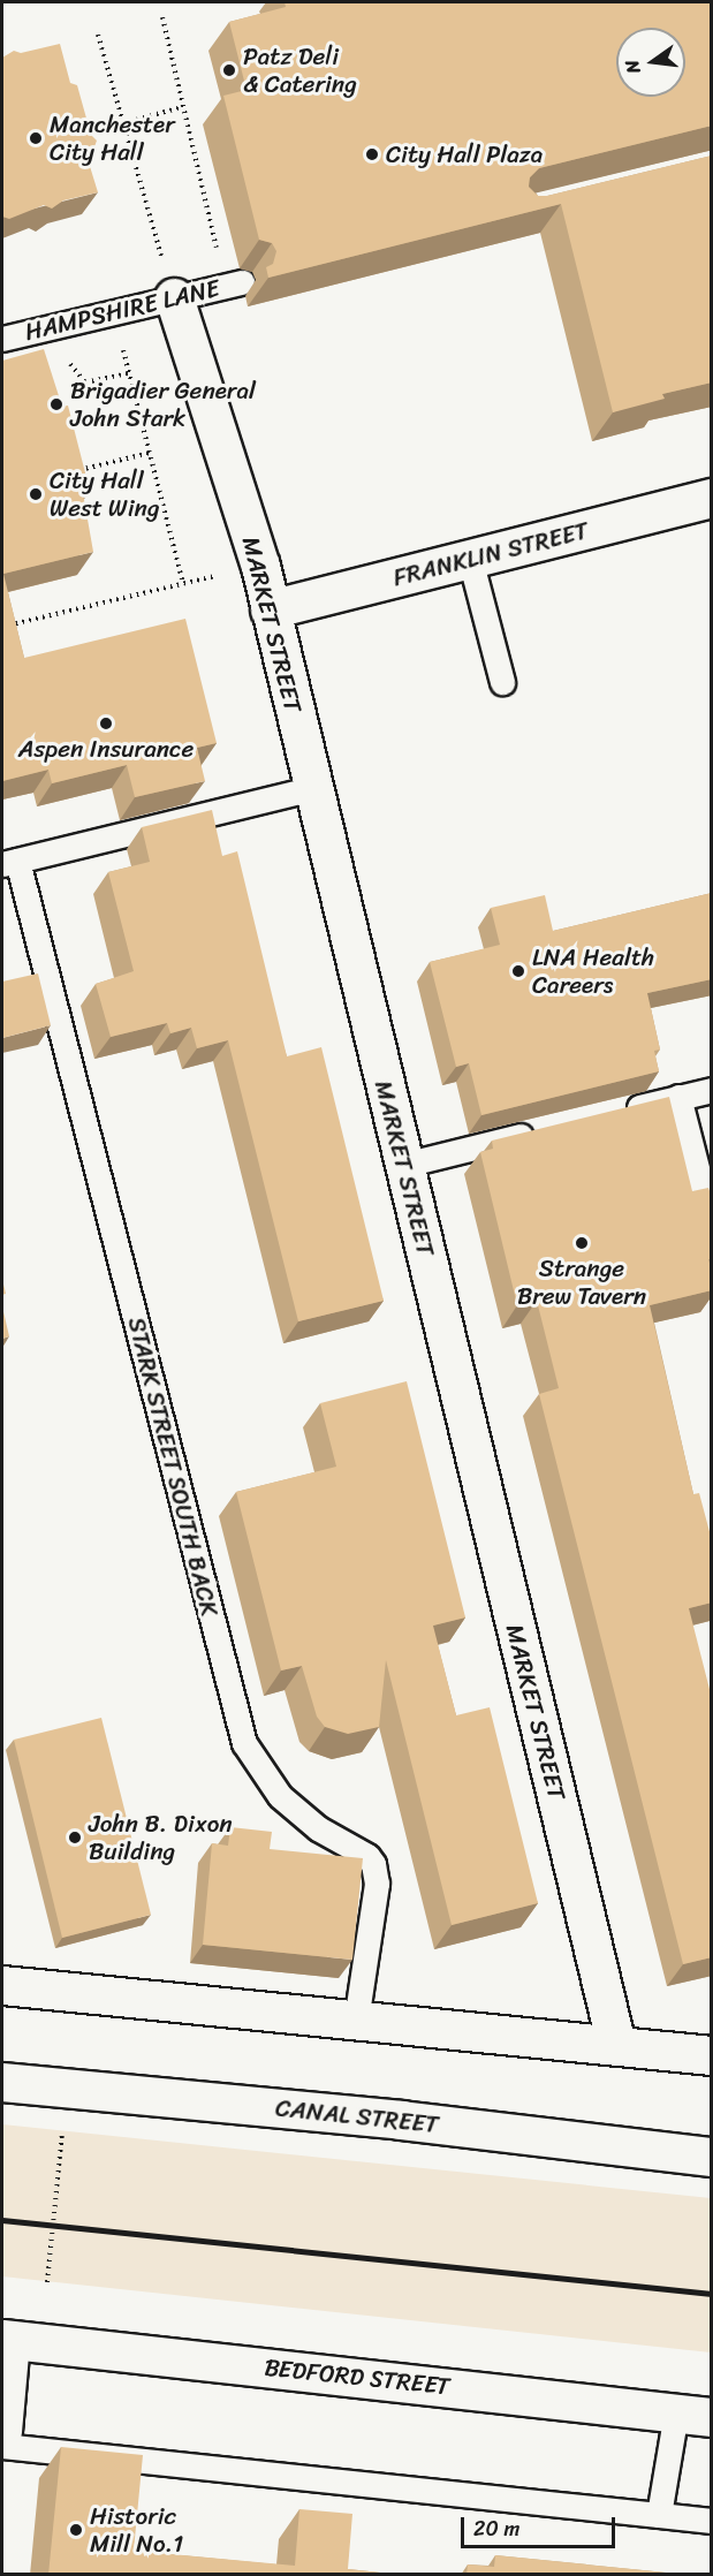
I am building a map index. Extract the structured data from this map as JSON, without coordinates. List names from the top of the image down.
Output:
{
  "streets": {
    "street": [
      "FRANKLIN STREET",
      "MARKET STREET",
      "CANAL STREET",
      "BEDFORD STREET"
    ],
    "lane": ["HAMPSHIRE LANE", "STARK STREET SOUTH BACK"]
  },
  "crossings": [
    ["HAMPSHIRE LANE", "MARKET STREET"],
    ["FRANKLIN STREET", "MARKET STREET"]
  ],
  "places": [
    "Patz Deli & Catering",
    "Manchester City Hall",
    "City Hall Plaza",
    "Brigadier General John Stark",
    "City Hall West Wing",
    "Aspen Insurance",
    "LNA Health Careers",
    "Strange Brew Tavern",
    "John B. Dixon Building",
    "Historic Mill No.1"
  ],
  "scale_bar": "20 m",
  "north": "left"
}
